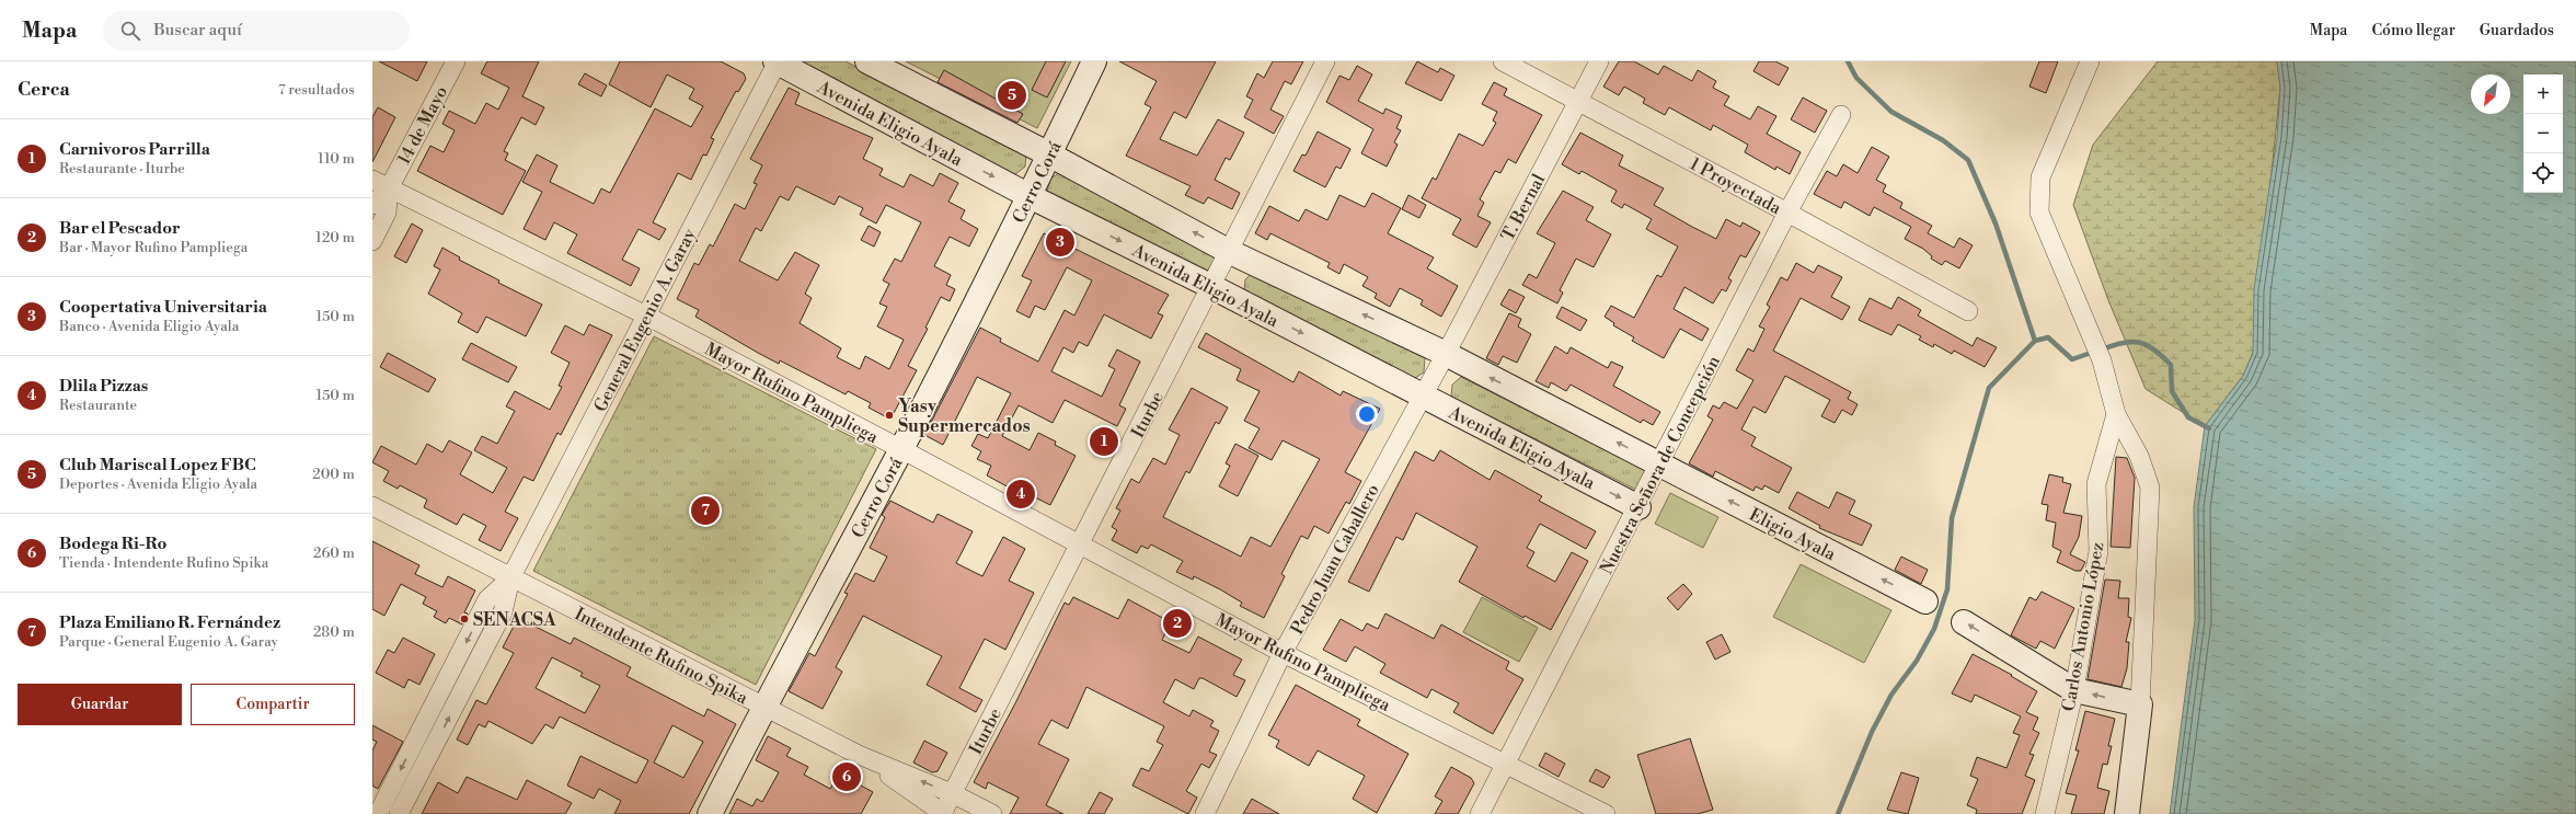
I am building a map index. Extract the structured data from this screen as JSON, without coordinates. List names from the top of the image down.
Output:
{
  "streets": {
    "street": [
      "Avenida Eligio Ayala",
      "14 de Mayo",
      "Cerro Corá",
      "1 Proyectada",
      "T. Bernal",
      "General Eugenio A. Garay",
      "Mayor Rufino Pampliega",
      "Iturbe",
      "Nuestra Señora de Concepción",
      "Eligio Ayala",
      "Pedro Juan Caballero",
      "Carlos Antonio López",
      "Intendente Rufino Spika"
    ]
  },
  "crossings": [
    ["Avenida Eligio Ayala", "Cerro Corá"],
    ["Avenida Eligio Ayala", "General Eugenio A. Garay"],
    ["Avenida Eligio Ayala", "Iturbe"],
    ["Avenida Eligio Ayala", "Nuestra Señora de Concepción"],
    ["Avenida Eligio Ayala", "Pedro Juan Caballero"],
    ["14 de Mayo", "Mayor Rufino Pampliega"],
    ["Cerro Corá", "Mayor Rufino Pampliega"],
    ["Cerro Corá", "Intendente Rufino Spika"],
    ["1 Proyectada", "T. Bernal"],
    ["1 Proyectada", "Nuestra Señora de Concepción"],
    ["T. Bernal", "Pedro Juan Caballero"],
    ["General Eugenio A. Garay", "Mayor Rufino Pampliega"],
    ["General Eugenio A. Garay", "Intendente Rufino Spika"],
    ["Mayor Rufino Pampliega", "Iturbe"],
    ["Mayor Rufino Pampliega", "Nuestra Señora de Concepción"],
    ["Mayor Rufino Pampliega", "Pedro Juan Caballero"],
    ["Iturbe", "Intendente Rufino Spika"],
    ["Nuestra Señora de Concepción", "Eligio Ayala"]
  ],
  "one_way": ["Eligio Ayala"],
  "places": ["Yasy Supermercados", "SENACSA"],
  "north": "bottom left",
  "page": {
    "header": "Mapa",
    "search": "Buscar aquí",
    "nav": ["Mapa", "Cómo llegar", "Guardados"],
    "heading": ["Cerca", "7 resultados"],
    "map_buttons": ["+", "−"],
    "pins": [
      "5",
      "3",
      "1",
      "4",
      "7",
      "2",
      "6"
    ],
    "list": [
      {
        "mark": "1",
        "name": "Carnivoros Parrilla",
        "note": "Restaurante · Iturbe",
        "value": "110 m"
      },
      {
        "mark": "2",
        "name": "Bar el Pescador",
        "note": "Bar · Mayor Rufino Pampliega",
        "value": "120 m"
      },
      {
        "mark": "3",
        "name": "Coopertativa Universitaria",
        "note": "Banco · Avenida Eligio Ayala",
        "value": "150 m"
      },
      {
        "mark": "4",
        "name": "Dlila Pizzas",
        "note": "Restaurante",
        "value": "150 m"
      },
      {
        "mark": "5",
        "name": "Club Mariscal Lopez FBC",
        "note": "Deportes · Avenida Eligio Ayala",
        "value": "200 m"
      },
      {
        "mark": "6",
        "name": "Bodega Ri-Ro",
        "note": "Tienda · Intendente Rufino Spika",
        "value": "260 m"
      },
      {
        "mark": "7",
        "name": "Plaza Emiliano R. Fernández",
        "note": "Parque · General Eugenio A. Garay",
        "value": "280 m"
      }
    ],
    "buttons": ["Guardar", "Compartir"]
  }
}
